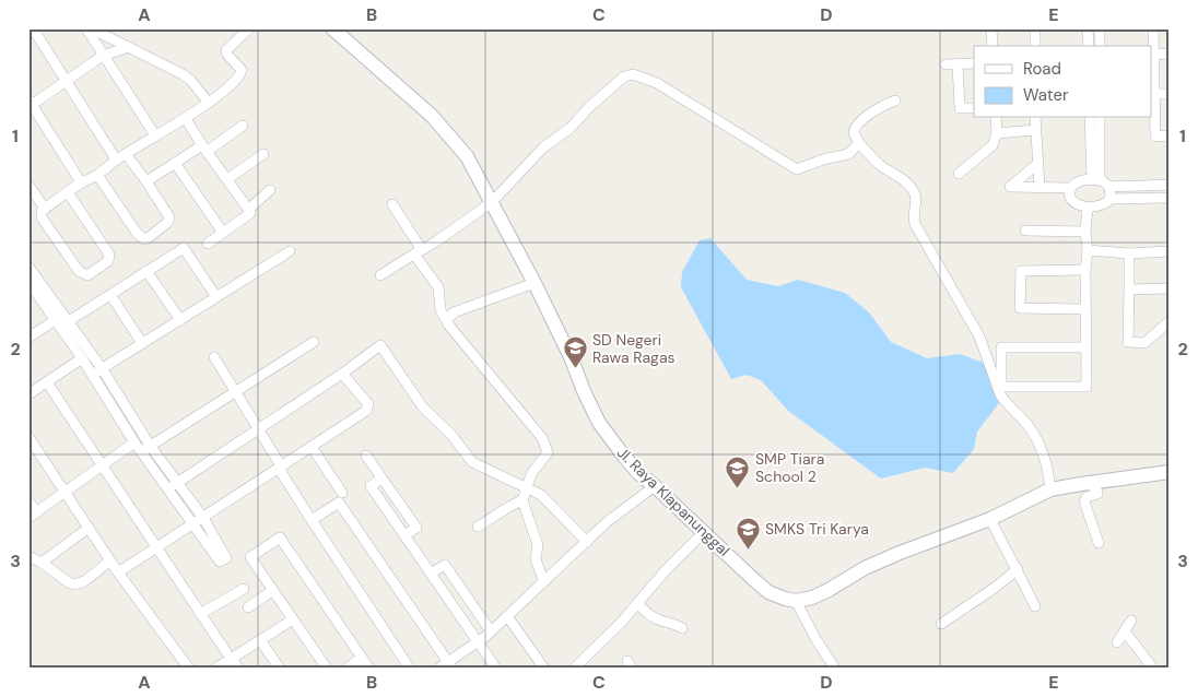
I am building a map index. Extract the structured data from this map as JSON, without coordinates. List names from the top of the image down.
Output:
{
  "streets": {
    "street": ["Jl. Raya Klapanunggal"]
  },
  "places": {
    "school or university": ["SD Negeri Rawa Ragas", "SMP Tiara School 2", "SMKS Tri Karya"]
  },
  "legend": ["Road", "Water"],
  "grid": {
    "columns": [
      "A",
      "B",
      "C",
      "D",
      "E"
    ],
    "rows": ["1", "2", "3"]
  }
}
